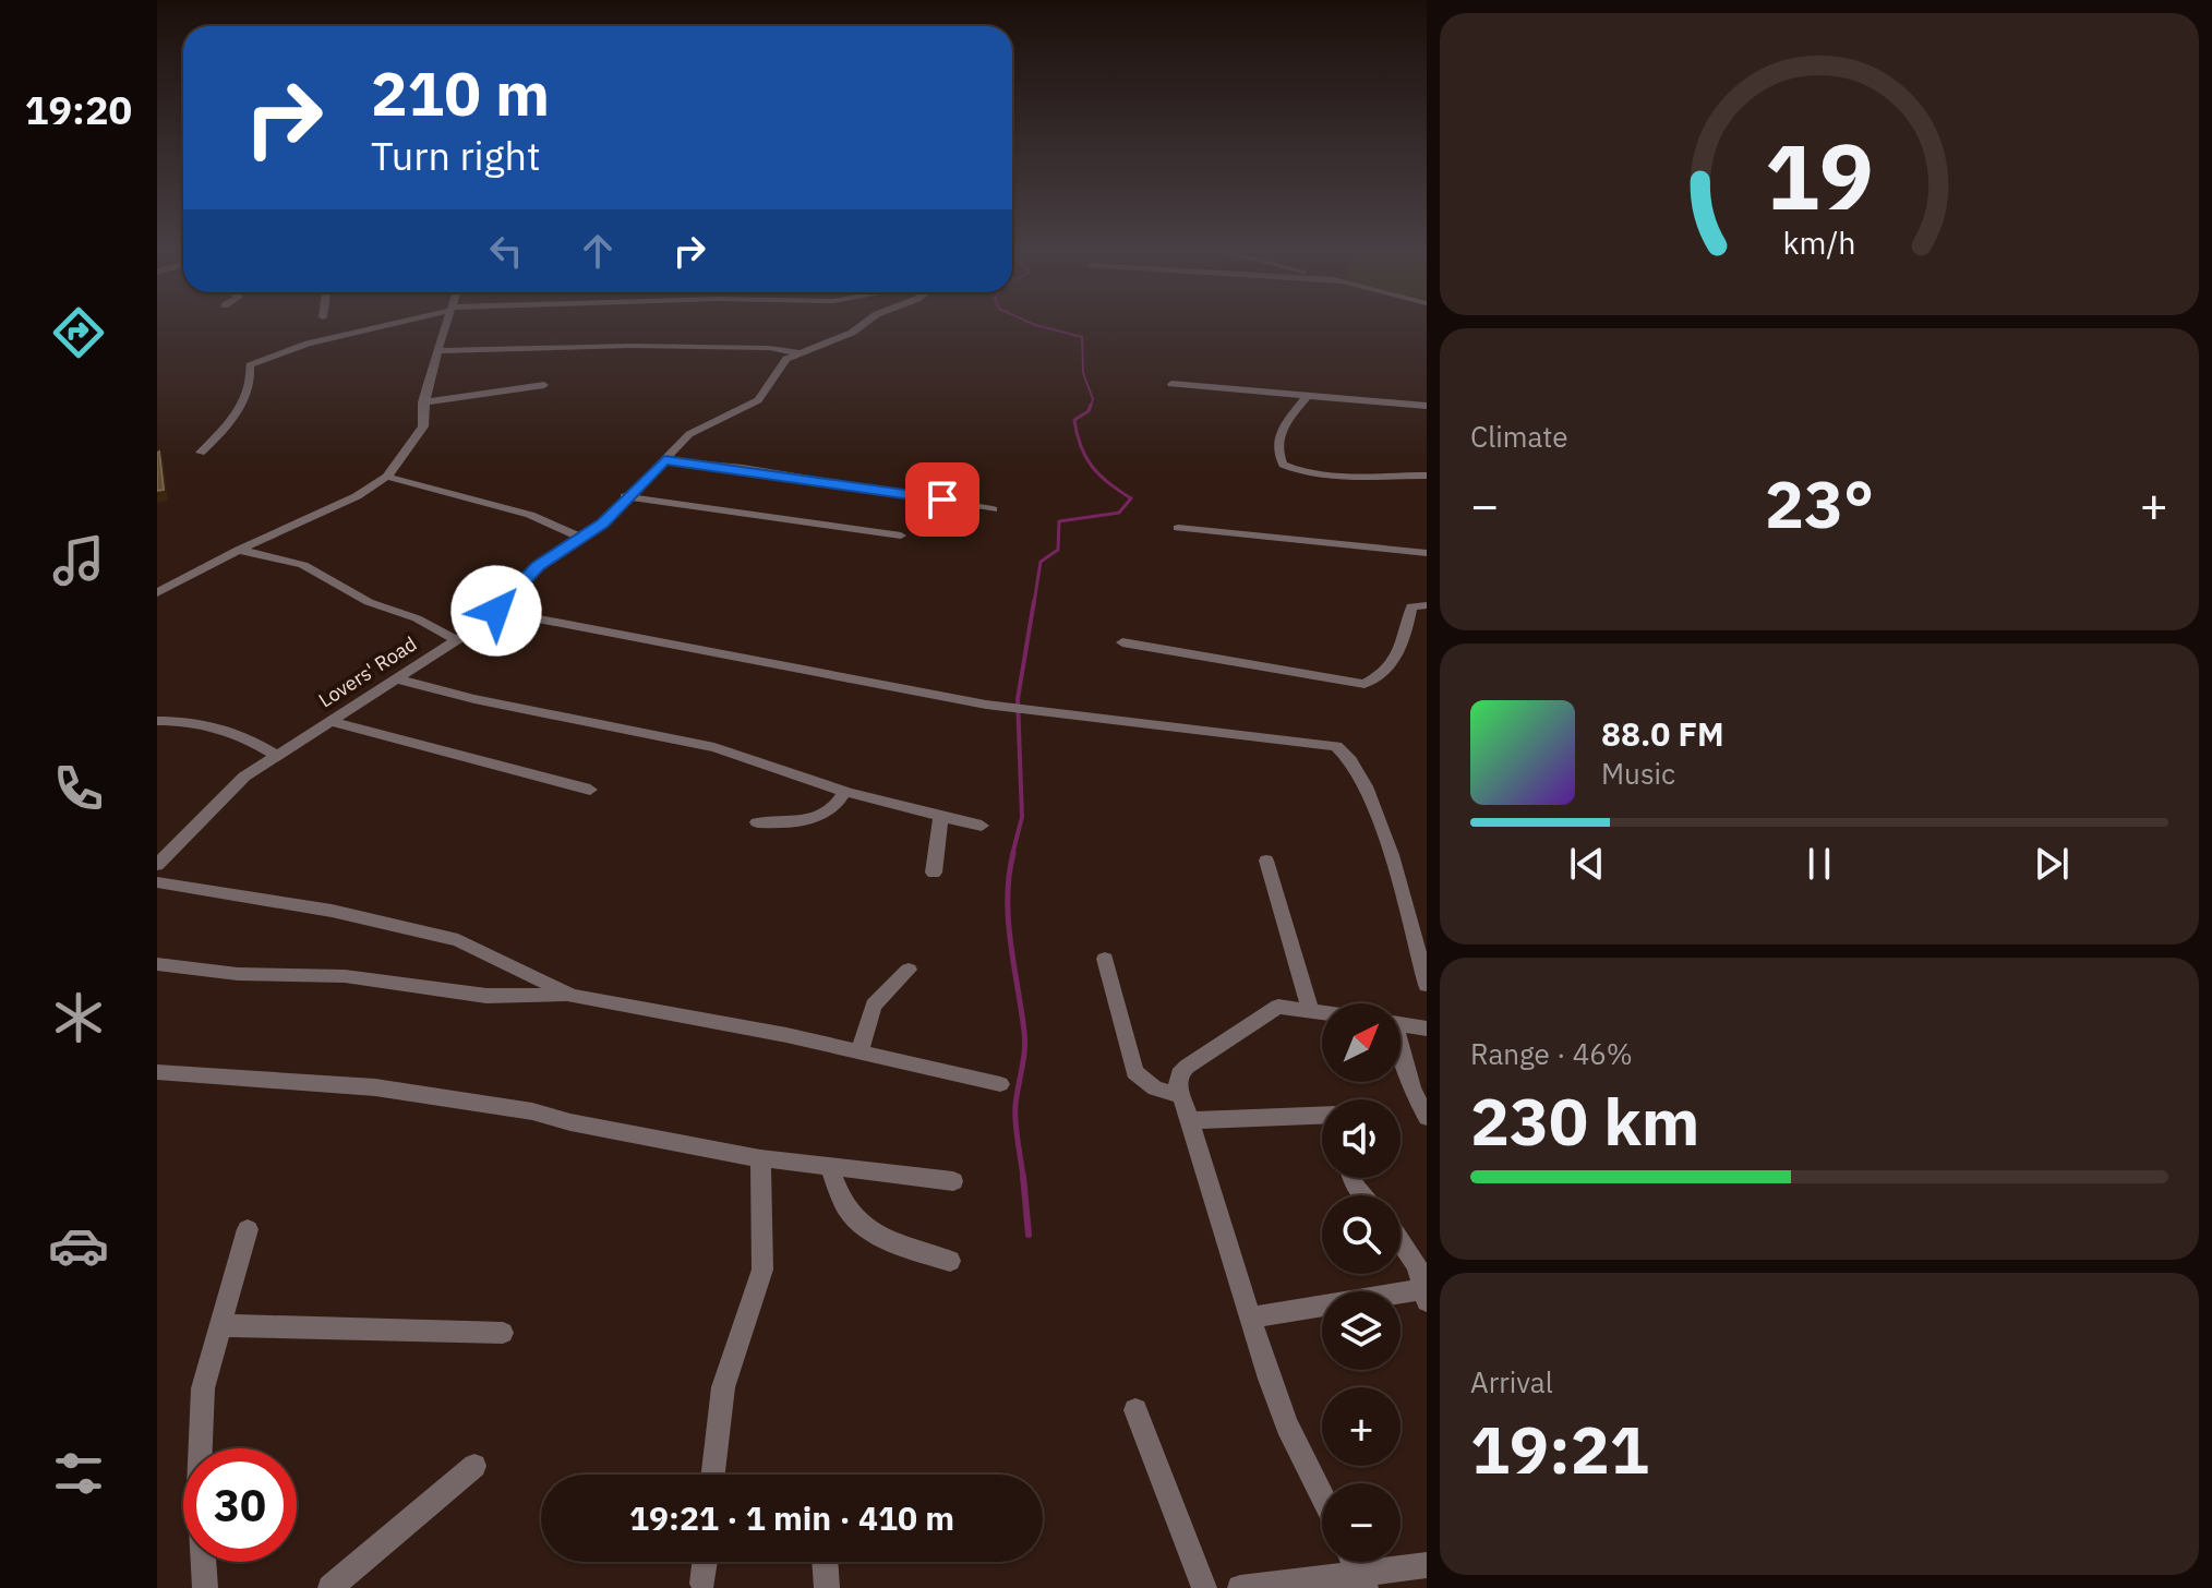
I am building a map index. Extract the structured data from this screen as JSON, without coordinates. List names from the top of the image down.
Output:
{
  "streets": {
    "street": ["Lovers' Road"]
  },
  "north": "top right",
  "page": {
    "tabs": "19:20",
    "turn": ["210 m", "Turn right"],
    "tile": [
      "Climate",
      ["Range · 46%", "230 km"],
      ["Arrival", "19:21"]
    ],
    "heat": ["−", "23°", "+"],
    "song": ["88.0 FM", "Music"],
    "map_buttons": ["+", "−"],
    "limit": "30",
    "trip": "19:21 · 1 min · 410 m",
    "gauge": ["19", "km/h"]
  }
}
